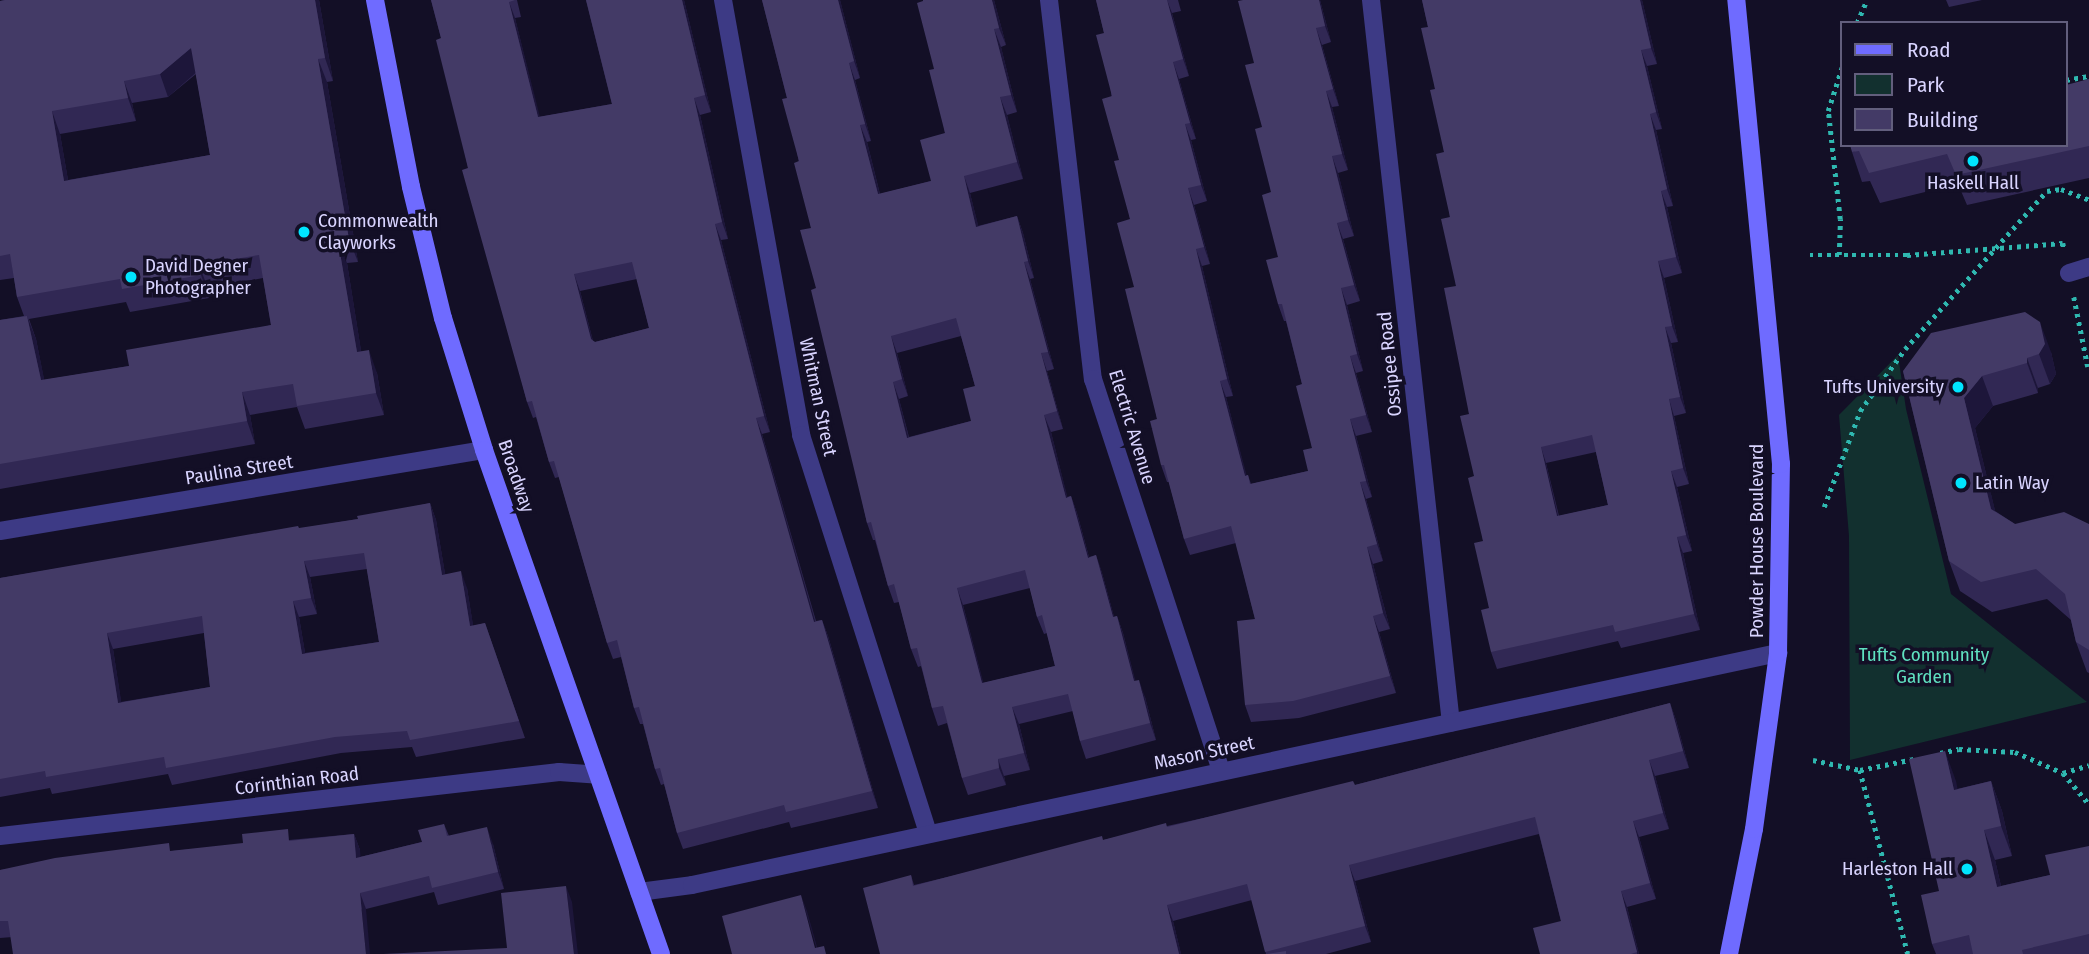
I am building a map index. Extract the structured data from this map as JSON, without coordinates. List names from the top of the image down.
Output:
{
  "streets": {
    "main road": ["Broadway", "Powder House Boulevard"],
    "street": [
      "Ossipee Road",
      "Whitman Street",
      "Electric Avenue",
      "Paulina Street",
      "Mason Street",
      "Corinthian Road"
    ]
  },
  "crossings": [
    ["Ossipee Road", "Mason Street"],
    ["Whitman Street", "Mason Street"],
    ["Electric Avenue", "Mason Street"],
    ["Paulina Street", "Broadway"],
    ["Broadway", "Mason Street"],
    ["Broadway", "Corinthian Road"],
    ["Powder House Boulevard", "Mason Street"]
  ],
  "parks": ["Tufts Community Garden"],
  "places": [
    "Haskell Hall",
    "Commonwealth Clayworks",
    "David Degner Photographer",
    "Tufts University",
    "Latin Way",
    "Harleston Hall"
  ],
  "legend": ["Road", "Park", "Building"]
}
